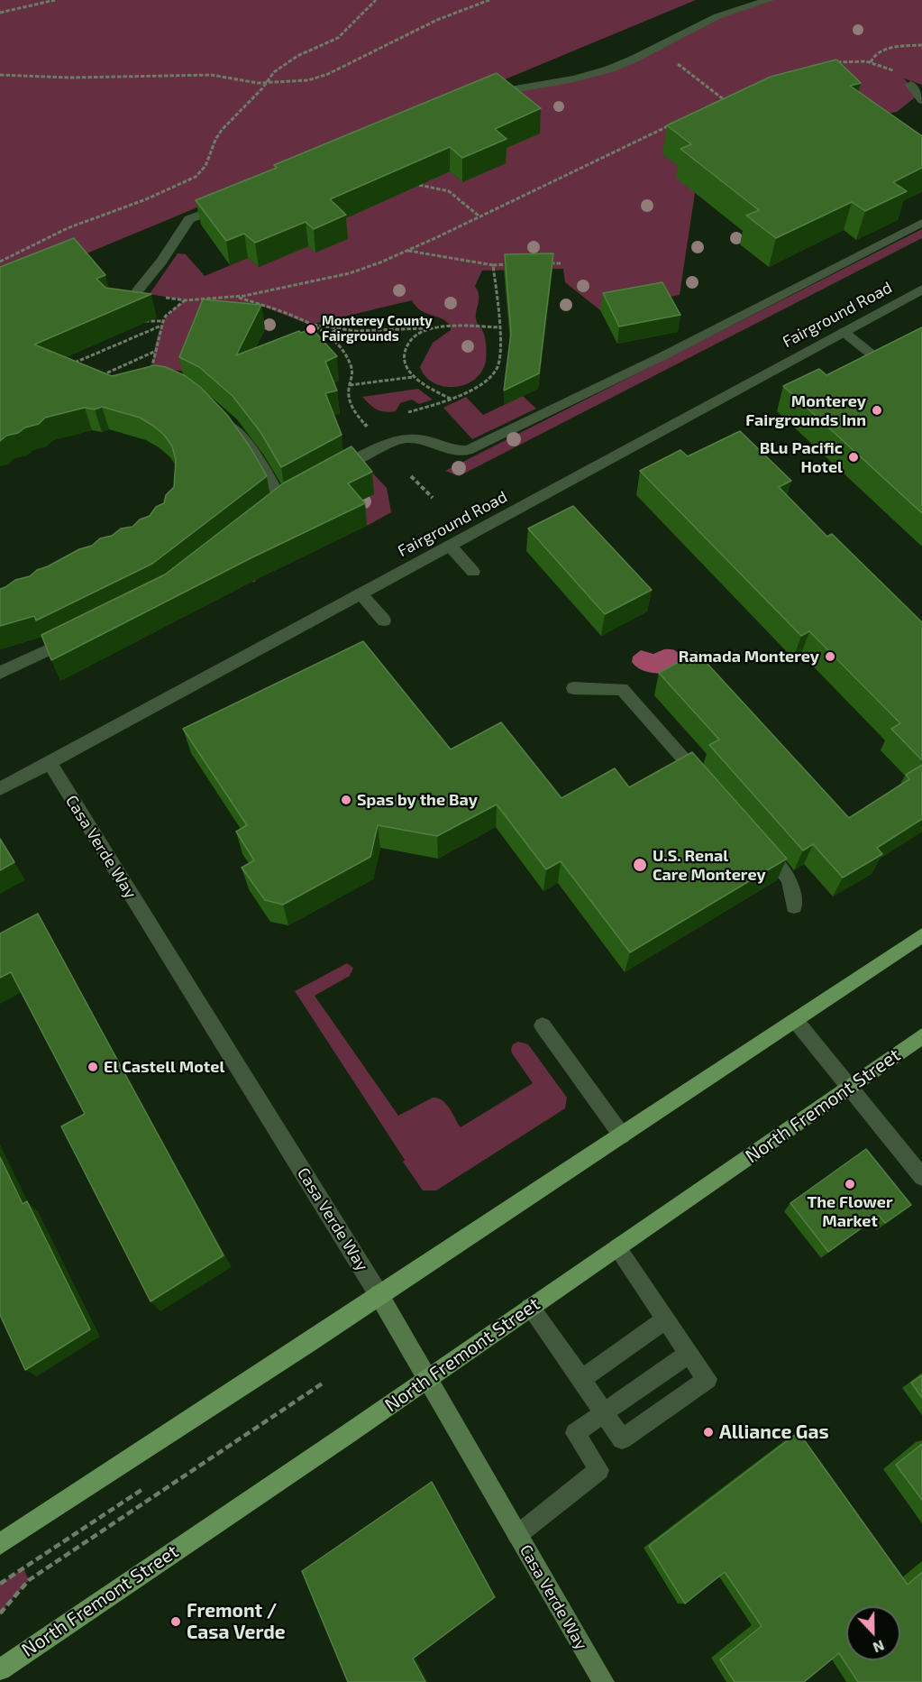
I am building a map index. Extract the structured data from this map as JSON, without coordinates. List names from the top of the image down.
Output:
{
  "streets": {
    "main road": ["Casa Verde Way", "North Fremont Street"],
    "street": ["Fairground Road"]
  },
  "crossings": [
    ["Fairground Road", "Casa Verde Way"],
    ["Casa Verde Way", "North Fremont Street"]
  ],
  "places": [
    "Monterey County Fairgrounds",
    "Monterey Fairgrounds Inn",
    "BLu Pacific Hotel",
    "Ramada Monterey",
    "Spas by the Bay",
    "U.S. Renal Care Monterey",
    "El Castell Motel",
    "The Flower Market",
    "Alliance Gas",
    "Fremont / Casa Verde"
  ],
  "north": "bottom"
}
